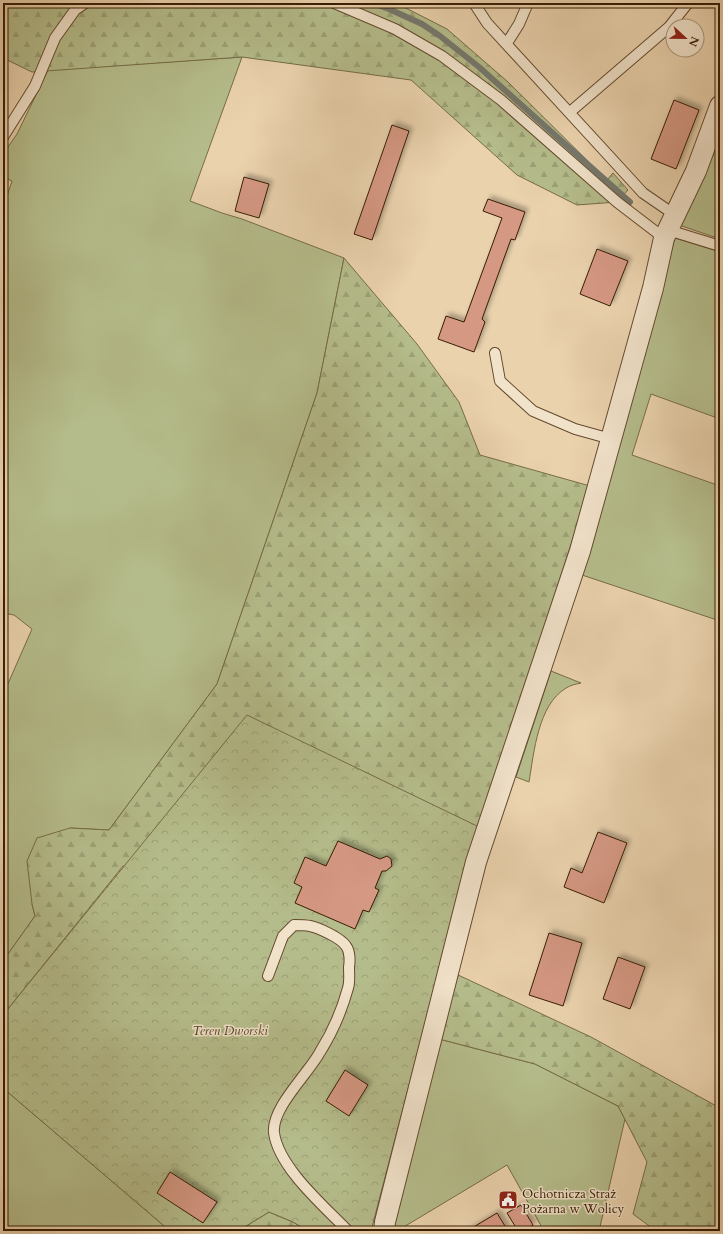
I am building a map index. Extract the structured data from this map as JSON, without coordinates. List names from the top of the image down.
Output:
{
  "parks": ["Teren Dworski"],
  "places": {
    "public building": ["Ochotnicza Straż Pożarna w Wolicy"]
  },
  "north": "right"
}
